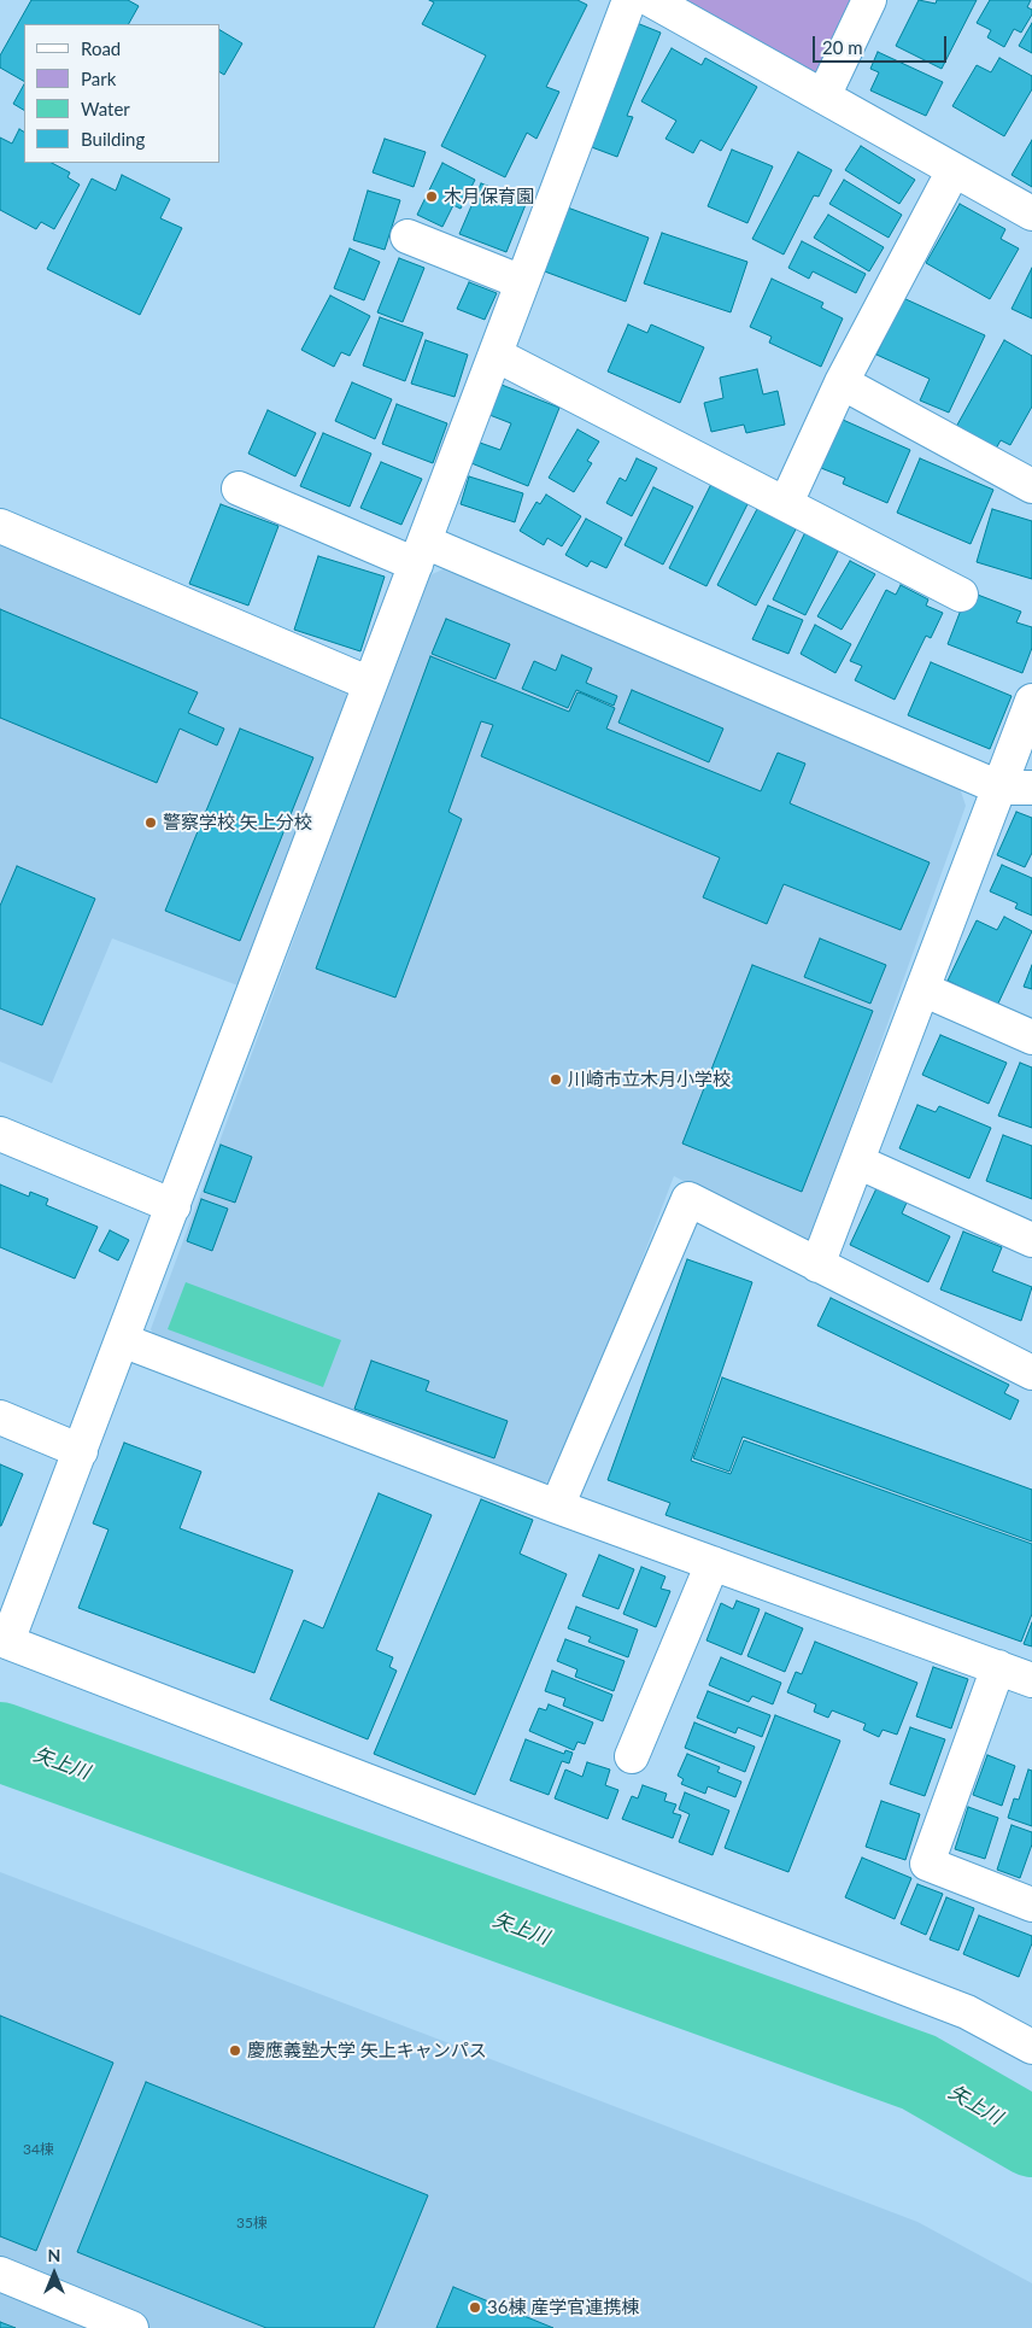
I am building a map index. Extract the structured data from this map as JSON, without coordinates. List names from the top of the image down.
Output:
{
  "water": ["矢上川"],
  "places": [
    "木月保育園",
    "警察学校 矢上分校",
    "川崎市立木月小学校",
    "慶應義塾大学 矢上キャンパス",
    "36棟 産学官連携棟"
  ],
  "house_numbers": ["34棟", "35棟"],
  "legend": [
    "Road",
    "Park",
    "Water",
    "Building"
  ],
  "scale_bar": "20 m",
  "north": "top"
}
